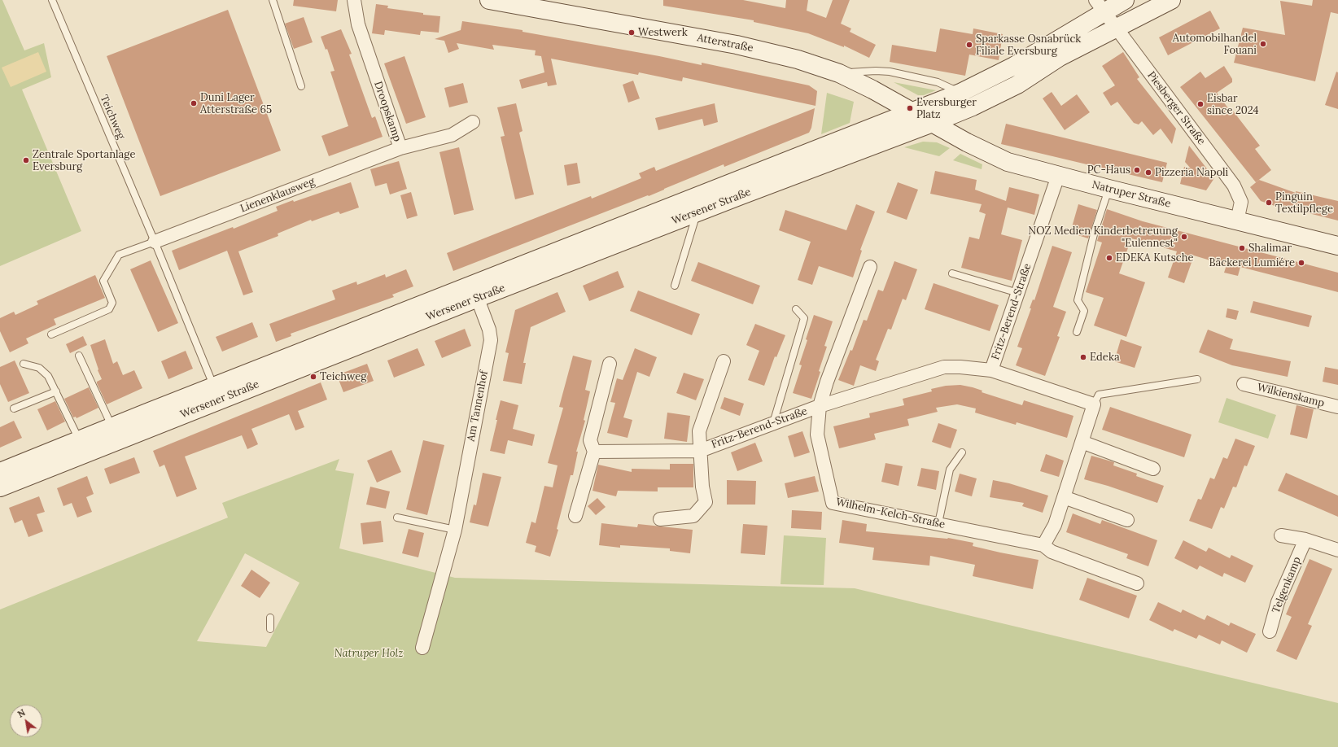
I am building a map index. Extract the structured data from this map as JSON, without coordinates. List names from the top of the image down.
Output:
{
  "streets": {
    "main road": ["Atterstraße", "Natruper Straße", "Wersener Straße"],
    "street": [
      "Piesberger Straße",
      "Droopskamp",
      "Lienenklausweg",
      "Fritz-Berend-Straße",
      "Wilkienskamp",
      "Am Tannenhof",
      "Wilhelm-Kelch-Straße",
      "Telgenkamp"
    ],
    "lane": ["Teichweg"]
  },
  "crossings": [
    ["Atterstraße", "Wersener Straße"],
    ["Piesberger Straße", "Natruper Straße"],
    ["Piesberger Straße", "Wersener Straße"],
    ["Droopskamp", "Lienenklausweg"],
    ["Teichweg", "Lienenklausweg"],
    ["Teichweg", "Wersener Straße"],
    ["Natruper Straße", "Wersener Straße"],
    ["Natruper Straße", "Fritz-Berend-Straße"],
    ["Wersener Straße", "Am Tannenhof"],
    ["Fritz-Berend-Straße", "Wilhelm-Kelch-Straße"]
  ],
  "parks": ["Natruper Holz"],
  "places": [
    "Westwerk",
    "Automobilhandel Fouani",
    "Sparkasse Osnabrück Filiale Eversburg",
    "Duni Lager Atterstraße 65",
    "Eisbar since 2024",
    "Eversburger Platz",
    "Zentrale Sportanlage Eversburg",
    "PC-Haus",
    "Pizzeria Napoli",
    "Pinguin Textilpflege",
    "NOZ Medien Kinderbetreuung \"Eulennest\"",
    "Shalimar",
    "EDEKA Kutsche",
    "Bäckerei Lumiére",
    "Edeka",
    "Teichweg"
  ],
  "north": "top left"
}
